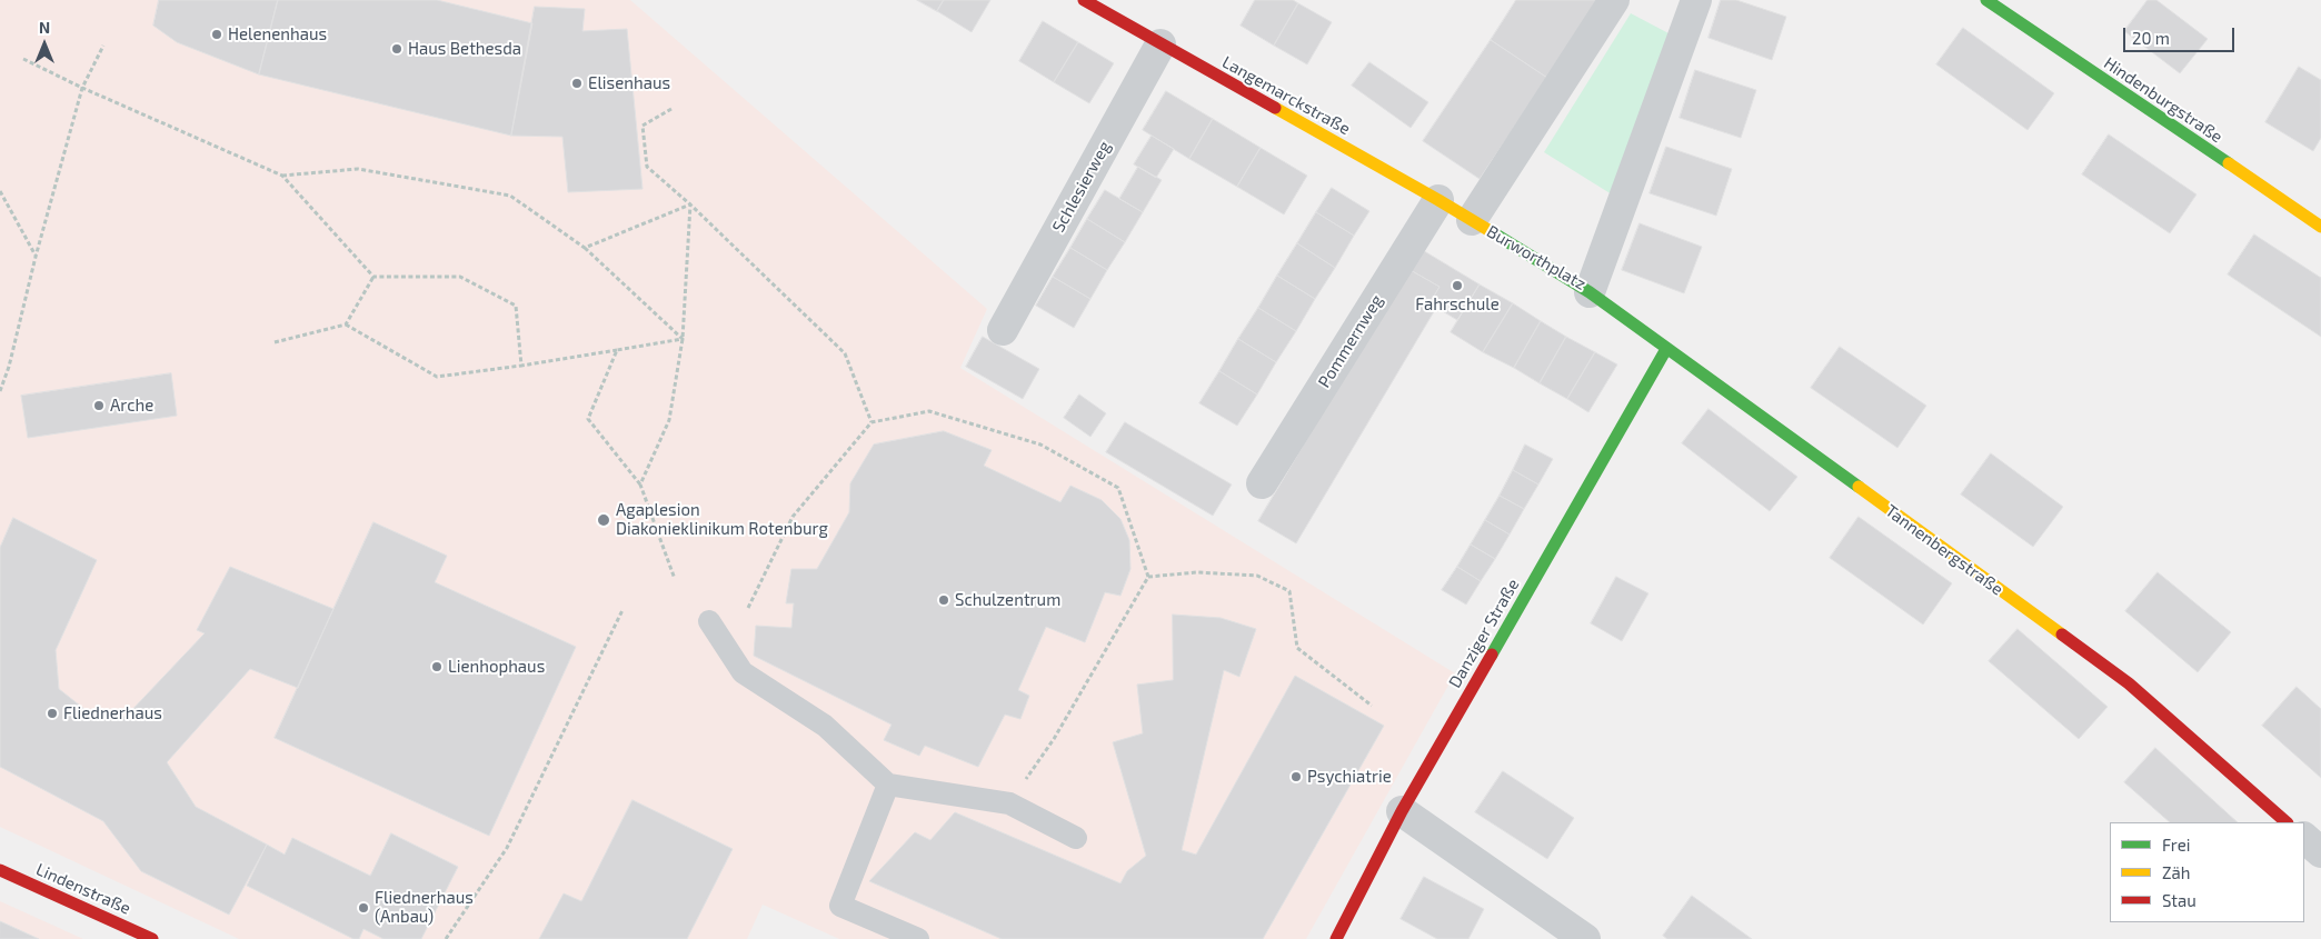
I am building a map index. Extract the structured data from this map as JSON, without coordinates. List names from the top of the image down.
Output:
{
  "streets": {
    "street": [
      "Langemarckstraße",
      "Hindenburgstraße",
      "Schlesierweg",
      "Burworthplatz",
      "Pommernweg",
      "Tannenbergstraße",
      "Danziger Straße",
      "Lindenstraße"
    ]
  },
  "crossings": [
    ["Langemarckstraße", "Schlesierweg"],
    ["Langemarckstraße", "Burworthplatz"],
    ["Langemarckstraße", "Pommernweg"],
    ["Burworthplatz", "Tannenbergstraße"],
    ["Tannenbergstraße", "Danziger Straße"]
  ],
  "places": [
    "Helenenhaus",
    "Haus Bethesda",
    "Elisenhaus",
    "Fahrschule",
    "Arche",
    "Agaplesion Diakonieklinikum Rotenburg",
    "Schulzentrum",
    "Lienhophaus",
    "Fliednerhaus",
    "Psychiatrie",
    "Fliednerhaus (Anbau)"
  ],
  "legend": ["Frei", "Zäh", "Stau"],
  "scale_bar": "20 m",
  "north": "top"
}
